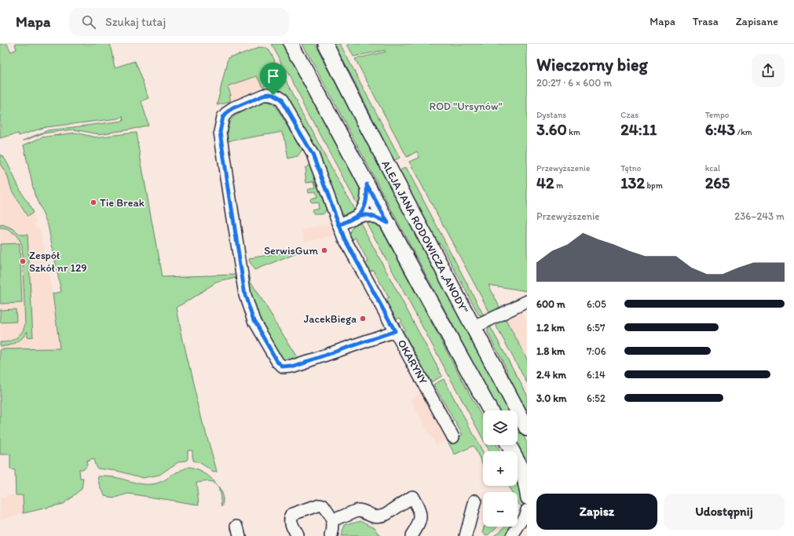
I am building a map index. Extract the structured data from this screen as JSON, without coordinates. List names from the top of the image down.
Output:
{
  "streets": {
    "main road": ["ALEJA JANA RODOWICZA „ANODY”"],
    "street": ["OKARYNY"]
  },
  "parks": ["ROD \"Ursynów\""],
  "places": [
    "Tie Break",
    "SerwisGum",
    "Zespół Szkół nr 129",
    "JacekBiega"
  ],
  "page": {
    "header": "Mapa",
    "search": "Szukaj tutaj",
    "nav": ["Mapa", "Trasa", "Zapisane"],
    "heading": ["Wieczorny bieg", "20:27 · 6 × 600 m"],
    "stats": [
      ["Dystans", "3.60 km"],
      ["Czas", "24:11"],
      ["Tempo", "6:43 /km"],
      ["Przewyższenie", "42 m"],
      ["Tętno", "132 bpm"],
      ["kcal", "265"]
    ],
    "chart": ["Przewyższenie", "236–243 m"],
    "list": [
      {
        "name": "600 m",
        "note": "6:05"
      },
      {
        "name": "1.2 km",
        "note": "6:57"
      },
      {
        "name": "1.8 km",
        "note": "7:06"
      },
      {
        "name": "2.4 km",
        "note": "6:14"
      },
      {
        "name": "3.0 km",
        "note": "6:52"
      }
    ],
    "map_buttons": ["+", "−"],
    "buttons": ["Zapisz", "Udostępnij"]
  }
}
